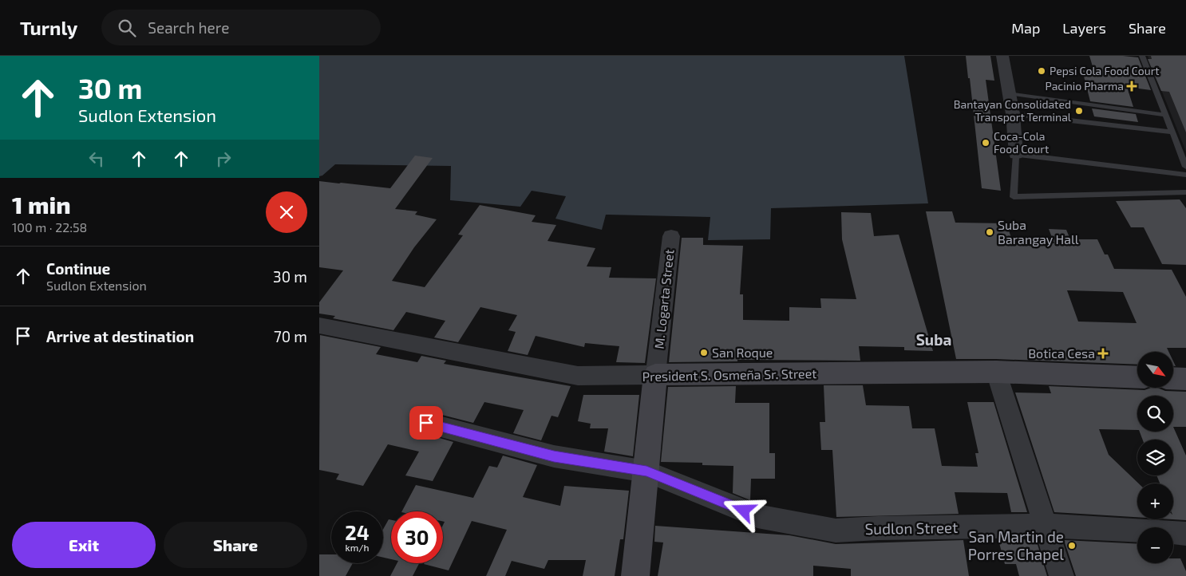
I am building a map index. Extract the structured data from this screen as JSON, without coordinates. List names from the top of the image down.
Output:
{
  "streets": {
    "street": ["M. Logarta Street", "President S. Osmeña Sr. Street", "Sudlon Street"]
  },
  "crossings": [
    ["M. Logarta Street", "President S. Osmeña Sr. Street"],
    ["M. Logarta Street", "Sudlon Street"]
  ],
  "districts": ["Suba"],
  "places": {
    "other": [
      "Pepsi Cola Food Court",
      "Bantayan Consolidated Transport Terminal",
      "Coca-Cola Food Court",
      "Suba Barangay Hall",
      "San Roque",
      "San Martin de Porres Chapel"
    ],
    "health": ["Pacinio Pharma", "Botica Cesa"]
  },
  "north": "bottom right",
  "page": {
    "header": "Turnly",
    "search": "Search here",
    "nav": ["Map", "Layers", "Share"],
    "turn": ["30 m", "Sudlon Extension"],
    "heading": ["1 min", "100 m · 22:58"],
    "list": [
      {
        "name": "Continue",
        "note": "Sudlon Extension",
        "value": "30 m"
      },
      {
        "name": "Arrive at destination",
        "value": "70 m"
      }
    ],
    "map_buttons": ["+", "−"],
    "speed": "24 km/h",
    "limit": "30",
    "buttons": ["Exit", "Share"]
  }
}
